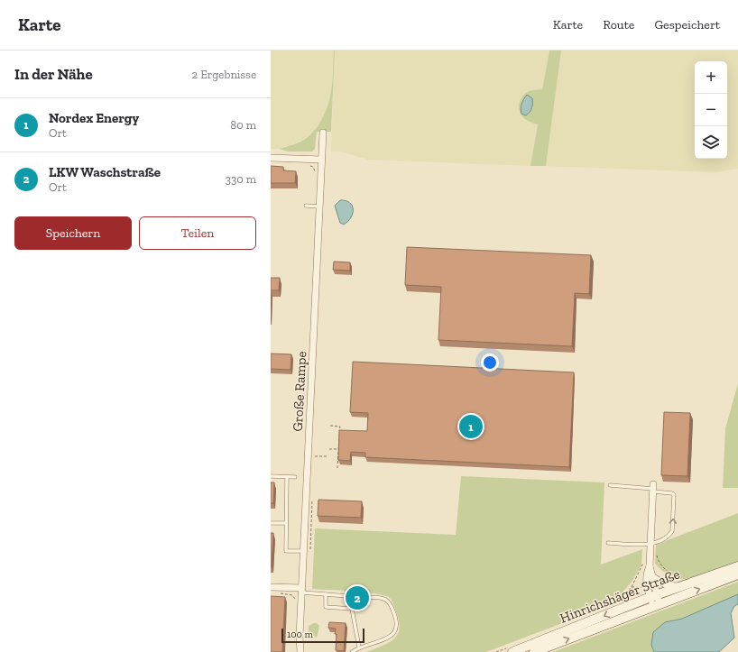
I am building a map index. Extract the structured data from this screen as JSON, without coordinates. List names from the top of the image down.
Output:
{
  "streets": {
    "main road": ["Hinrichshäger Straße"],
    "street": ["Große Rampe"]
  },
  "scale_bar": "100 m",
  "page": {
    "header": "Karte",
    "nav": ["Karte", "Route", "Gespeichert"],
    "heading": ["In der Nähe", "2 Ergebnisse"],
    "map_buttons": ["+", "−"],
    "list": [
      {
        "mark": "1",
        "name": "Nordex Energy",
        "note": "Ort",
        "value": "80 m"
      },
      {
        "mark": "2",
        "name": "LKW Waschstraße",
        "note": "Ort",
        "value": "330 m"
      }
    ],
    "buttons": ["Speichern", "Teilen"],
    "pins": ["1", "2"],
    "scale": "100 m"
  }
}
